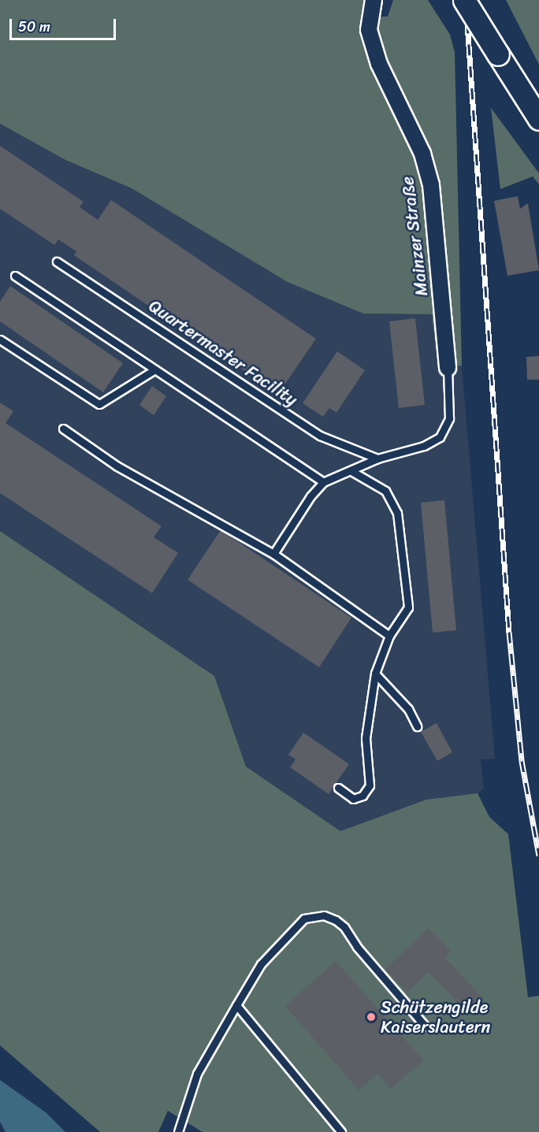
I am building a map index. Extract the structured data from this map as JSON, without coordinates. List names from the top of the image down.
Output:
{
  "streets": {
    "street": ["Mainzer Straße"],
    "lane": ["Quartermaster Facility"]
  },
  "places": ["Schützengilde Kaiserslautern"],
  "scale_bar": "50 m"
}
